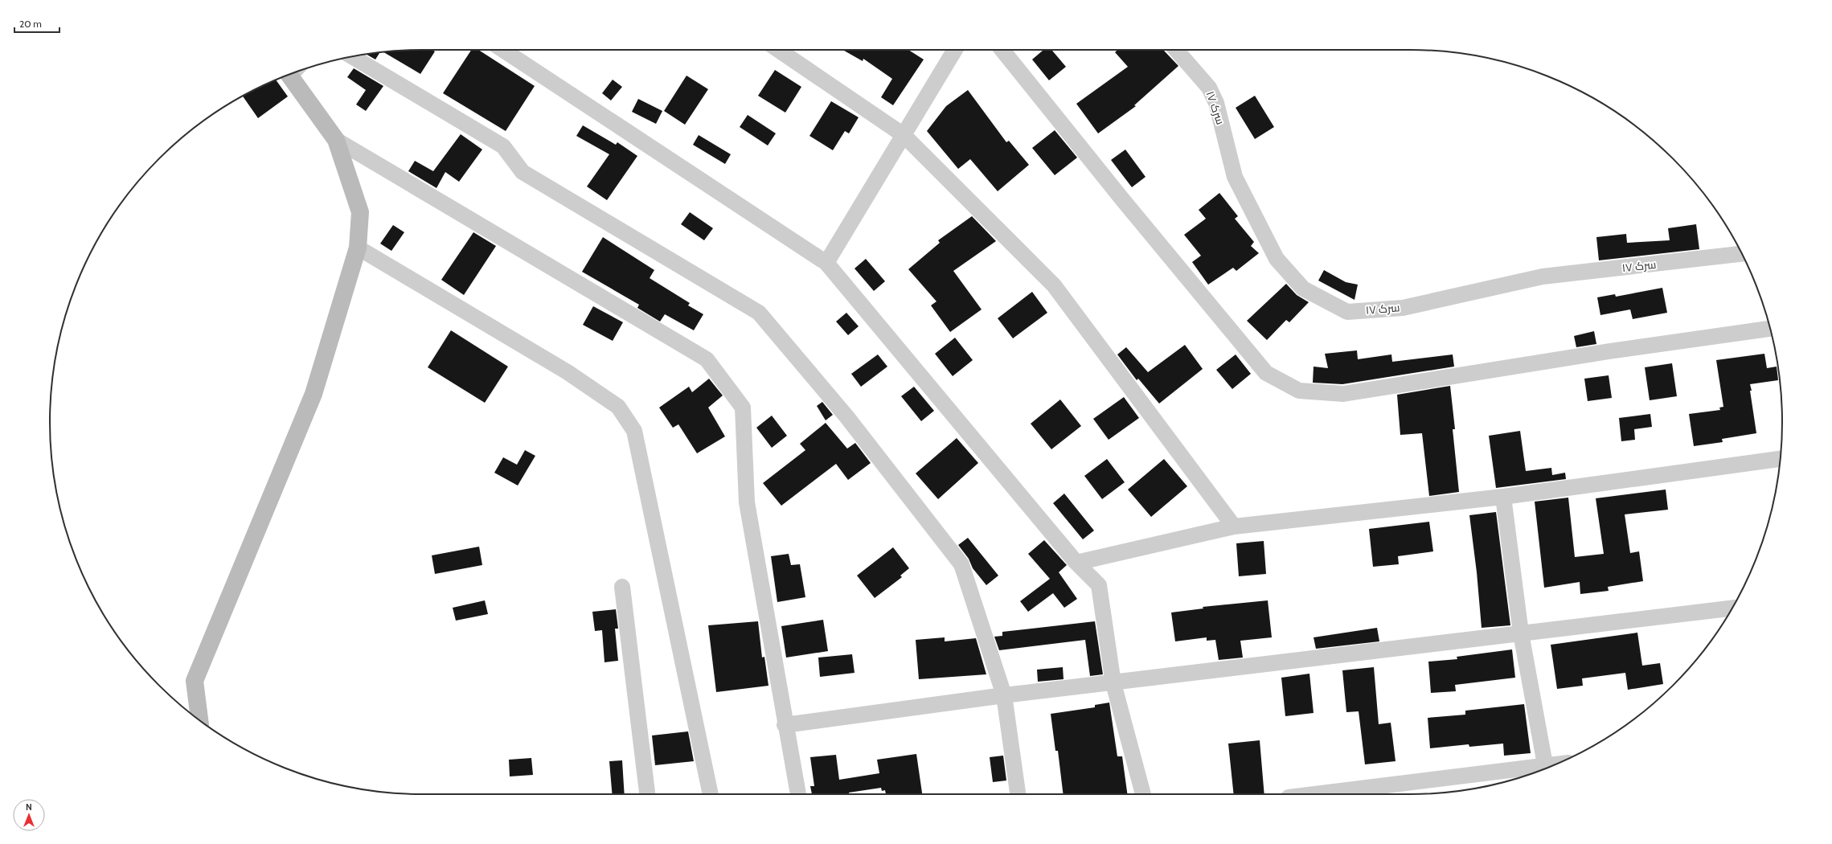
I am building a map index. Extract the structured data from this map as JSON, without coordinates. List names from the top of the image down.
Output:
{
  "streets": {
    "street": ["سرک ۱۷"]
  },
  "scale_bar": "20 m",
  "north": "top"
}
